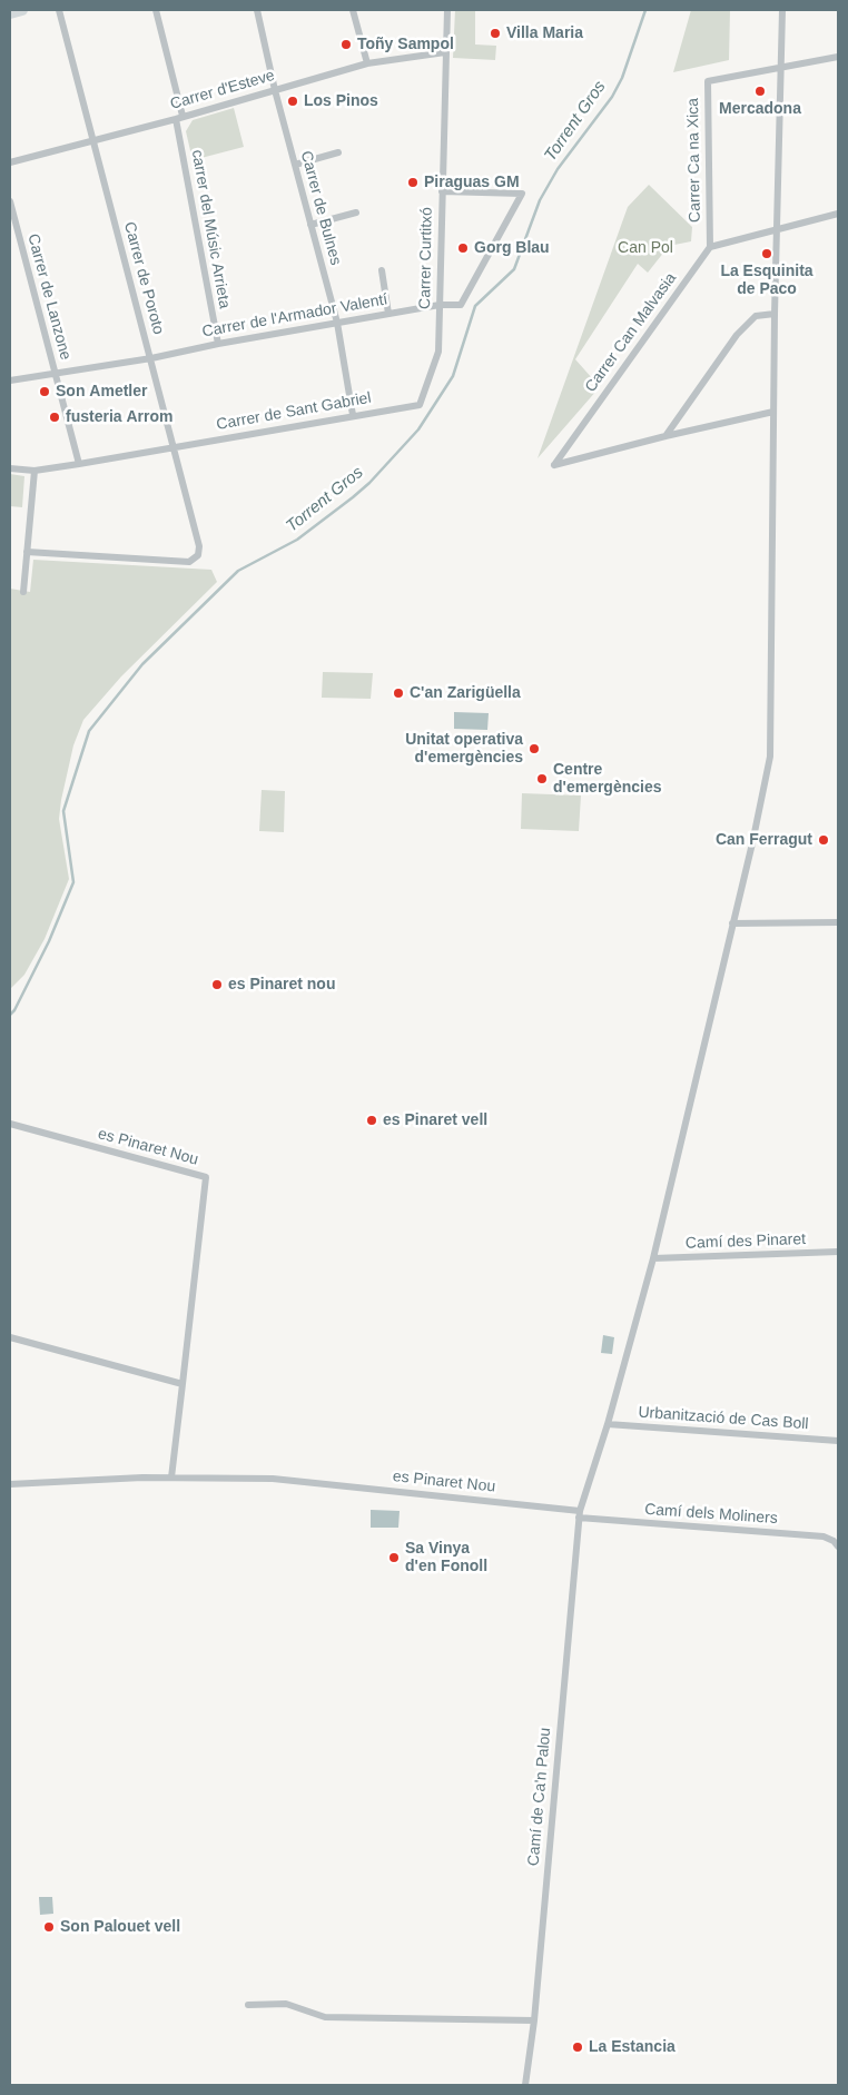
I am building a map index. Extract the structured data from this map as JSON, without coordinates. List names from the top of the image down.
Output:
{
  "streets": {
    "street": [
      "Carrer d'Esteve",
      "Carrer Ca na Xica",
      "Carrer de Bulnes",
      "carrer del Músic Arrieta",
      "Carrer Curtitxó",
      "Carrer de Poroto",
      "Carrer de Lanzone",
      "Carrer de l'Armador Valentí",
      "Carrer Can Malvasia",
      "Carrer de Sant Gabriel",
      "es Pinaret Nou",
      "Camí des Pinaret",
      "Urbanització de Cas Boll",
      "Camí dels Moliners",
      "Camí de Ca'n Palou"
    ]
  },
  "crossings": [
    ["Carrer d'Esteve", "Carrer de Bulnes"],
    ["Carrer d'Esteve", "carrer del Músic Arrieta"],
    ["Carrer d'Esteve", "Carrer Curtitxó"],
    ["Carrer d'Esteve", "Carrer de Poroto"],
    ["Carrer Ca na Xica", "Carrer Can Malvasia"],
    ["Carrer Ca na Xica", "Camí de Ca'n Palou"],
    ["Carrer de Bulnes", "Carrer de l'Armador Valentí"],
    ["Carrer de Bulnes", "Carrer de Sant Gabriel"],
    ["carrer del Músic Arrieta", "Carrer de l'Armador Valentí"],
    ["Carrer Curtitxó", "Carrer de l'Armador Valentí"],
    ["Carrer Curtitxó", "Carrer de Sant Gabriel"],
    ["Carrer de Poroto", "Carrer de l'Armador Valentí"],
    ["Carrer de Poroto", "Carrer de Sant Gabriel"],
    ["Carrer de Lanzone", "Carrer de l'Armador Valentí"],
    ["Carrer de Lanzone", "Carrer de Sant Gabriel"],
    ["es Pinaret Nou", "Camí dels Moliners"],
    ["es Pinaret Nou", "Camí de Ca'n Palou"],
    ["Camí des Pinaret", "Camí de Ca'n Palou"],
    ["Urbanització de Cas Boll", "Camí de Ca'n Palou"],
    ["Camí dels Moliners", "Camí de Ca'n Palou"]
  ],
  "water": ["Torrent Gros"],
  "parks": ["Can Pol"],
  "places": [
    "Villa Maria",
    "Toñy Sampol",
    "Mercadona",
    "Los Pinos",
    "Piraguas GM",
    "Gorg Blau",
    "La Esquinita de Paco",
    "Son Ametler",
    "fusteria Arrom",
    "C'an Zarigüella",
    "Unitat operativa d'emergències",
    "Centre d'emergències",
    "Can Ferragut",
    "es Pinaret nou",
    "es Pinaret vell",
    "Sa Vinya d'en Fonoll",
    "Son Palouet vell",
    "La Estancia"
  ]
}
